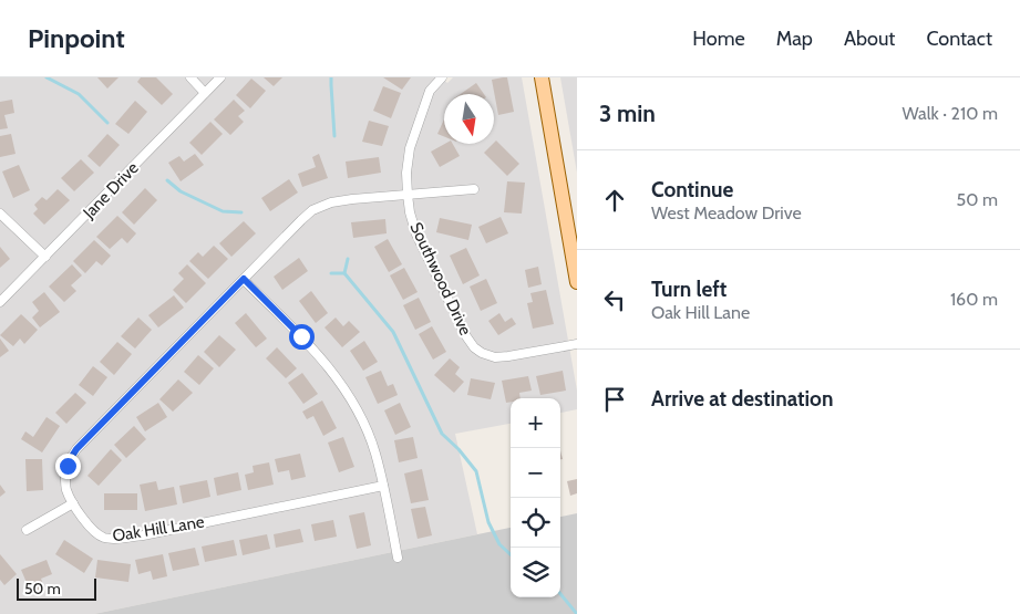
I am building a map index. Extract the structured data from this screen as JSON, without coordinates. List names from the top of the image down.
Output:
{
  "streets": {
    "street": ["Jane Drive", "Southwood Drive", "Oak Hill Lane"]
  },
  "crossings": [
    ["Southwood Drive", "Oak Hill Lane"]
  ],
  "scale_bar": "50 m",
  "north": "bottom",
  "page": {
    "header": "Pinpoint",
    "nav": [
      "Home",
      "Map",
      "About",
      "Contact"
    ],
    "heading": ["3 min", "Walk · 210 m"],
    "list": [
      ["Continue", "West Meadow Drive", "50 m"],
      ["Turn left", "Oak Hill Lane", "160 m"],
      "Arrive at destination"
    ],
    "map_buttons": ["+", "−"],
    "scale": "50 m"
  }
}
